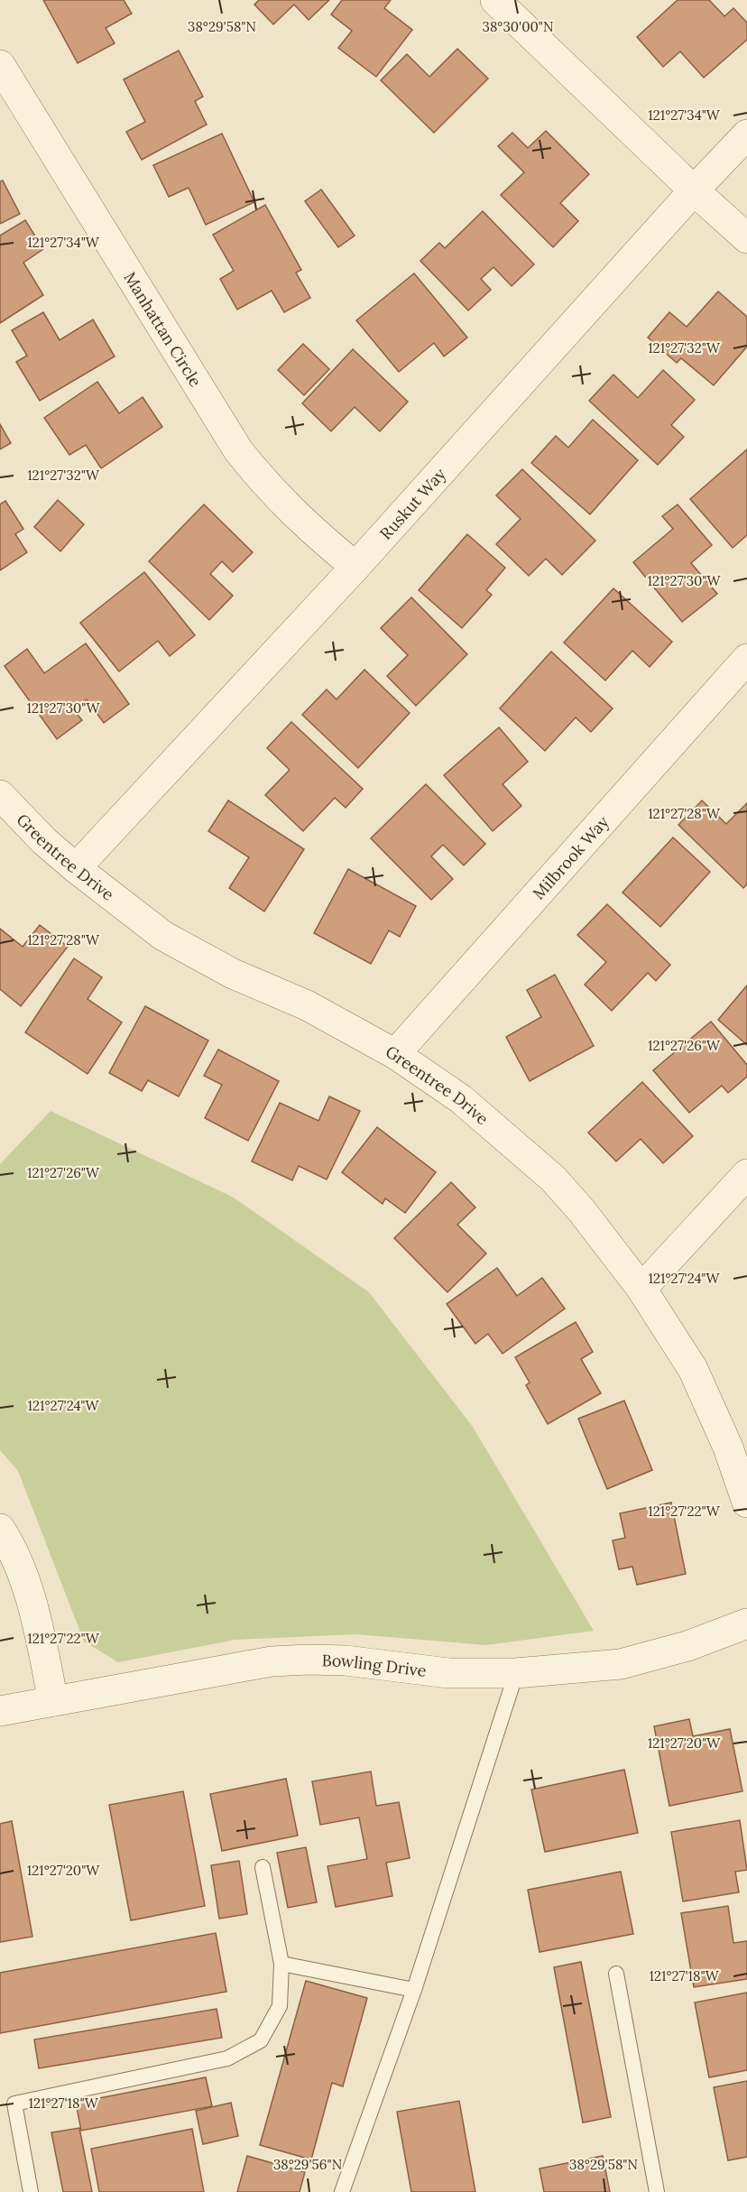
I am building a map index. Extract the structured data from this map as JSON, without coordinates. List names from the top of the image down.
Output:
{
  "streets": {
    "street": [
      "Manhattan Circle",
      "Ruskut Way",
      "Greentree Drive",
      "Milbrook Way",
      "Bowling Drive"
    ]
  },
  "crossings": [
    ["Manhattan Circle", "Ruskut Way"],
    ["Ruskut Way", "Greentree Drive"],
    ["Greentree Drive", "Milbrook Way"]
  ],
  "coordinates": [
    "38°29'58\"N",
    "38°30'00\"N",
    "121°27'34\"W",
    "121°27'32\"W",
    "121°27'30\"W",
    "121°27'28\"W",
    "121°27'26\"W",
    "121°27'24\"W",
    "121°27'22\"W",
    "121°27'20\"W",
    "121°27'18\"W",
    "38°29'56\"N"
  ]
}
